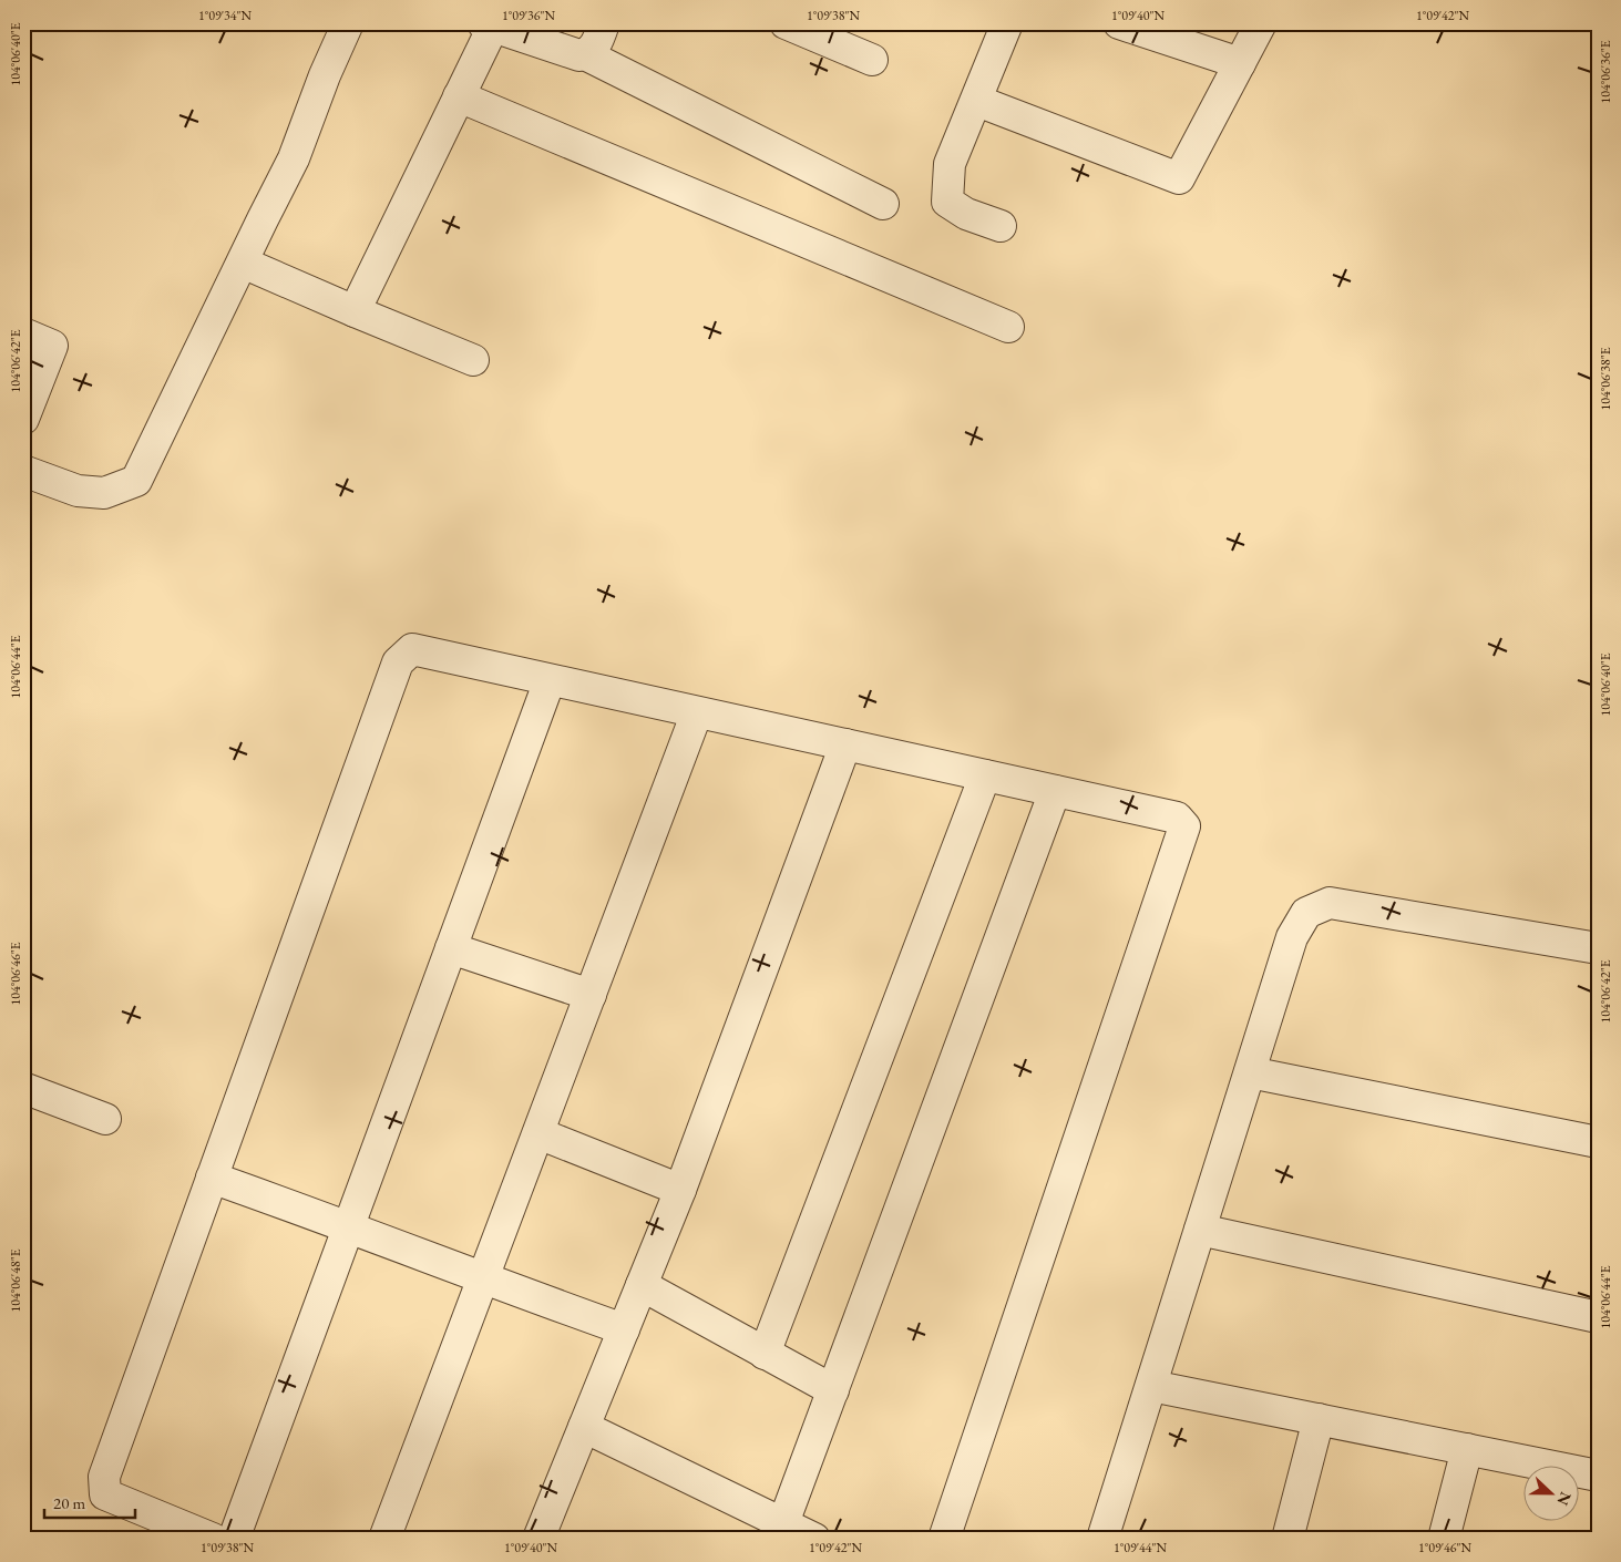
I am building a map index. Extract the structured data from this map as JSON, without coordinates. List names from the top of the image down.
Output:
{
  "scale_bar": "20 m",
  "north": "right",
  "coordinates": [
    "1°09'34\"N",
    "1°09'36\"N",
    "1°09'38\"N",
    "1°09'40\"N",
    "1°09'42\"N",
    "104°06'40\"E",
    "104°06'36\"E",
    "104°06'42\"E",
    "104°06'38\"E",
    "104°06'44\"E",
    "104°06'46\"E",
    "104°06'48\"E",
    "1°09'44\"N",
    "1°09'46\"N"
  ]
}
